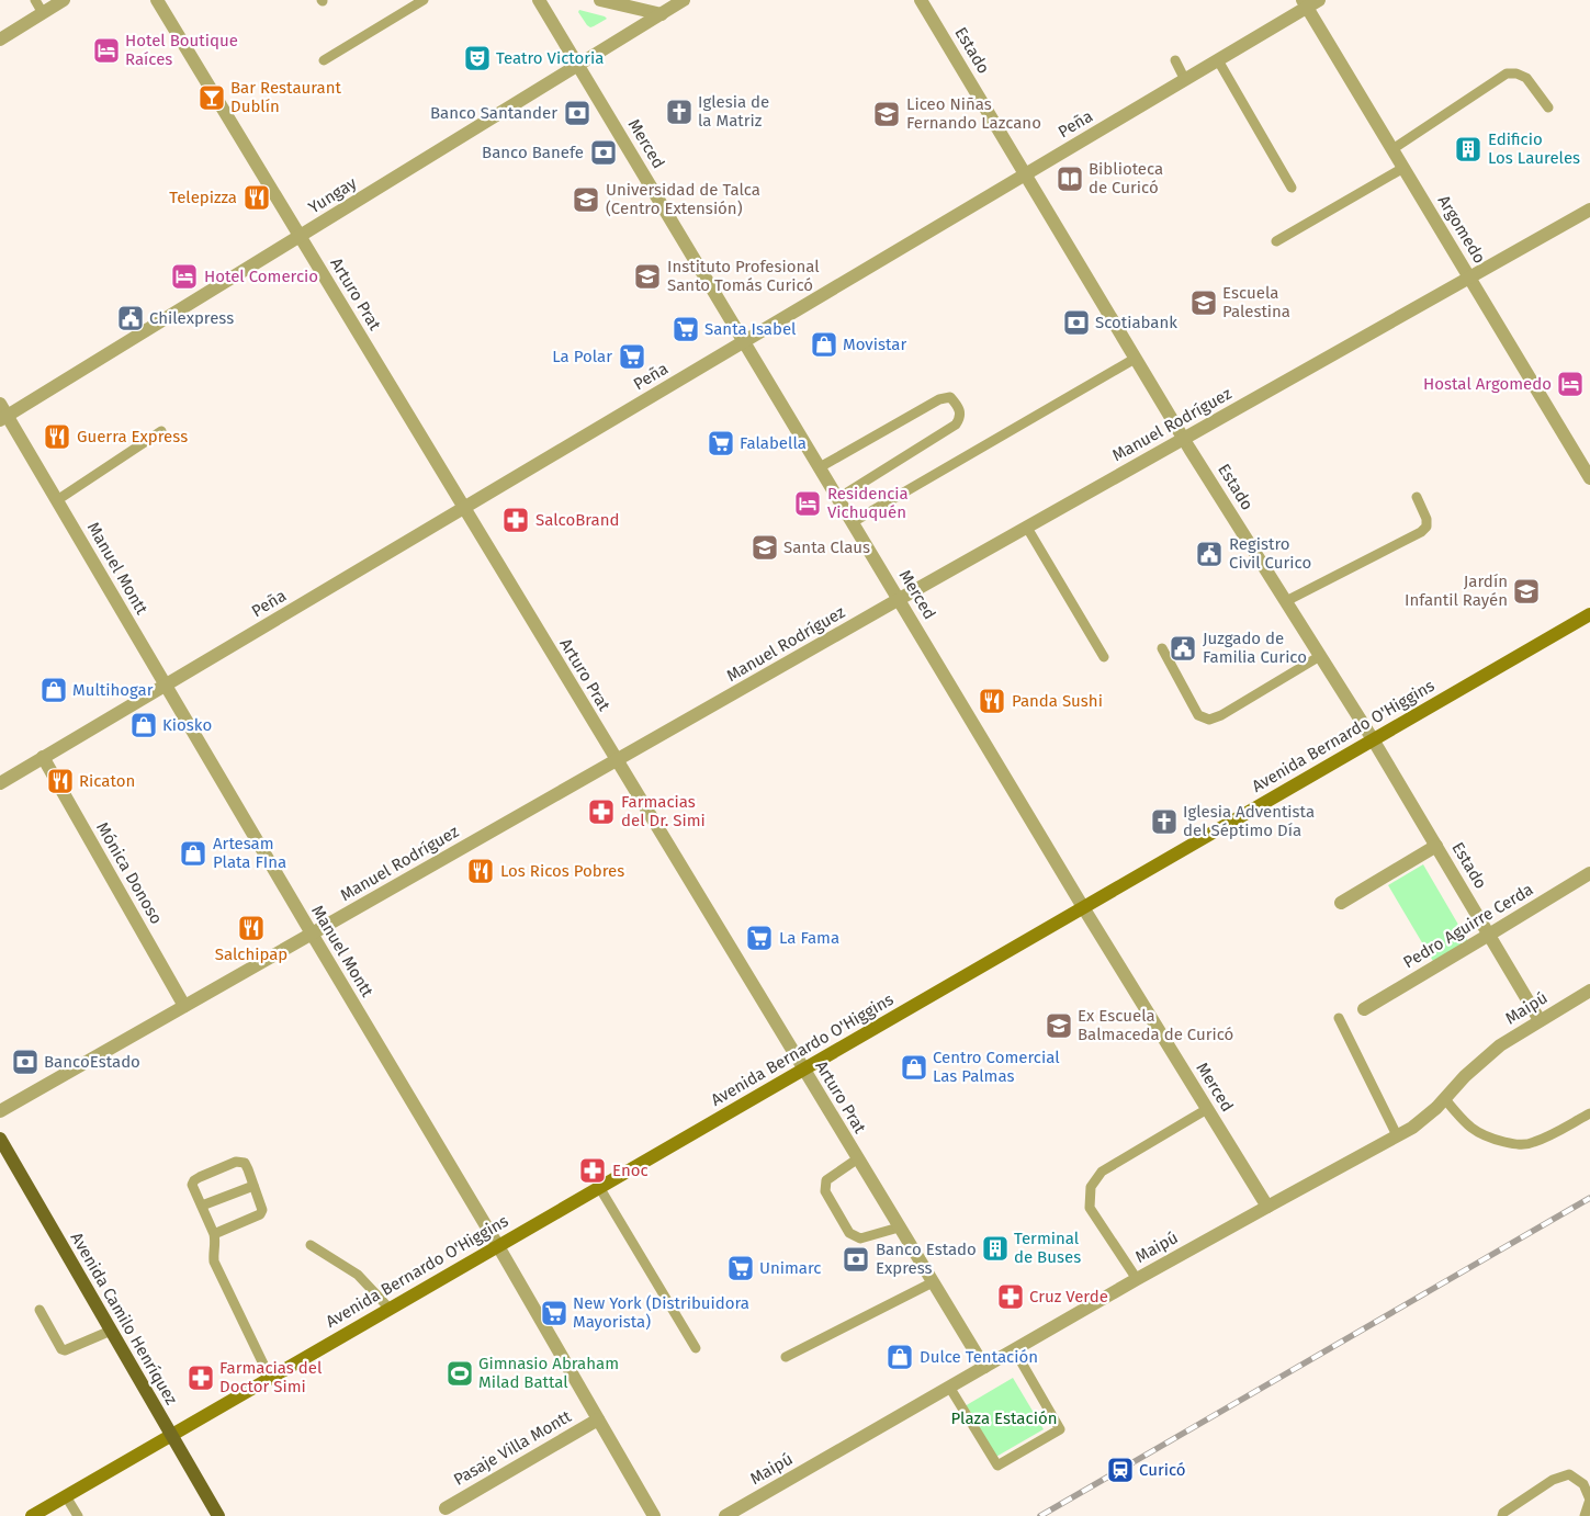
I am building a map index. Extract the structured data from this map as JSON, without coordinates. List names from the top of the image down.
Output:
{
  "streets": {
    "main road": ["Avenida Bernardo O'Higgins", "Avenida Camilo Henríquez"],
    "street": [
      "Estado",
      "Peña",
      "Merced",
      "Yungay",
      "Argomedo",
      "Arturo Prat",
      "Manuel Rodríguez",
      "Manuel Montt",
      "Mónica Donoso",
      "Pedro Aguirre Cerda",
      "Maipú",
      "Pasaje Villa Montt"
    ]
  },
  "crossings": [
    ["Estado", "Peña"],
    ["Estado", "Manuel Rodríguez"],
    ["Estado", "Avenida Bernardo O'Higgins"],
    ["Estado", "Pedro Aguirre Cerda"],
    ["Estado", "Maipú"],
    ["Peña", "Merced"],
    ["Peña", "Argomedo"],
    ["Peña", "Arturo Prat"],
    ["Peña", "Manuel Montt"],
    ["Peña", "Mónica Donoso"],
    ["Merced", "Yungay"],
    ["Merced", "Manuel Rodríguez"],
    ["Merced", "Avenida Bernardo O'Higgins"],
    ["Merced", "Maipú"],
    ["Yungay", "Arturo Prat"],
    ["Yungay", "Manuel Montt"],
    ["Argomedo", "Manuel Rodríguez"],
    ["Arturo Prat", "Manuel Rodríguez"],
    ["Arturo Prat", "Avenida Bernardo O'Higgins"],
    ["Arturo Prat", "Maipú"],
    ["Manuel Rodríguez", "Manuel Montt"],
    ["Manuel Rodríguez", "Mónica Donoso"],
    ["Manuel Montt", "Avenida Bernardo O'Higgins"],
    ["Manuel Montt", "Pasaje Villa Montt"],
    ["Avenida Bernardo O'Higgins", "Avenida Camilo Henríquez"]
  ],
  "parks": ["Plaza Estación"],
  "places": {
    "hotel": [
      "Hotel Boutique Raíces",
      "Hotel Comercio",
      "Hostal Argomedo",
      "Residencia Vichuquén"
    ],
    "theatre": ["Teatro Victoria"],
    "bar": ["Bar Restaurant Dublín"],
    "church": ["Iglesia de la Matriz", "Iglesia Adventista del Séptimo Día"],
    "bank": [
      "Banco Santander",
      "Banco Banefe",
      "Scotiabank",
      "BancoEstado",
      "Banco Estado Express"
    ],
    "school or university": [
      "Liceo Niñas Fernando Lazcano",
      "Universidad de Talca (Centro Extensión)",
      "Instituto Profesional Santo Tomás Curicó",
      "Escuela Palestina",
      "Santa Claus",
      "Jardín Infantil Rayén",
      "Ex Escuela Balmaceda de Curicó"
    ],
    "building": ["Edificio Los Laureles", "Terminal de Buses"],
    "library": ["Biblioteca de Curicó"],
    "restaurant": [
      "Telepizza",
      "Guerra Express",
      "Panda Sushi",
      "Ricaton",
      "Los Ricos Pobres",
      "Salchipap"
    ],
    "public building": ["Chilexpress", "Registro Civil Curico", "Juzgado de Familia Curico"],
    "supermarket": [
      "Santa Isabel",
      "La Polar",
      "Falabella",
      "La Fama",
      "Unimarc",
      "New York (Distribuidora Mayorista)"
    ],
    "shop": [
      "Movistar",
      "Multihogar",
      "Kiosko",
      "Artesam Plata FIna",
      "Centro Comercial Las Palmas",
      "Dulce Tentación"
    ],
    "pharmacy": [
      "SalcoBrand",
      "Farmacias del Dr. Simi",
      "Enoc",
      "Cruz Verde",
      "Farmacias del Doctor Simi"
    ],
    "sports": ["Gimnasio Abraham Milad Battal"],
    "station": ["Curicó"]
  }
}
